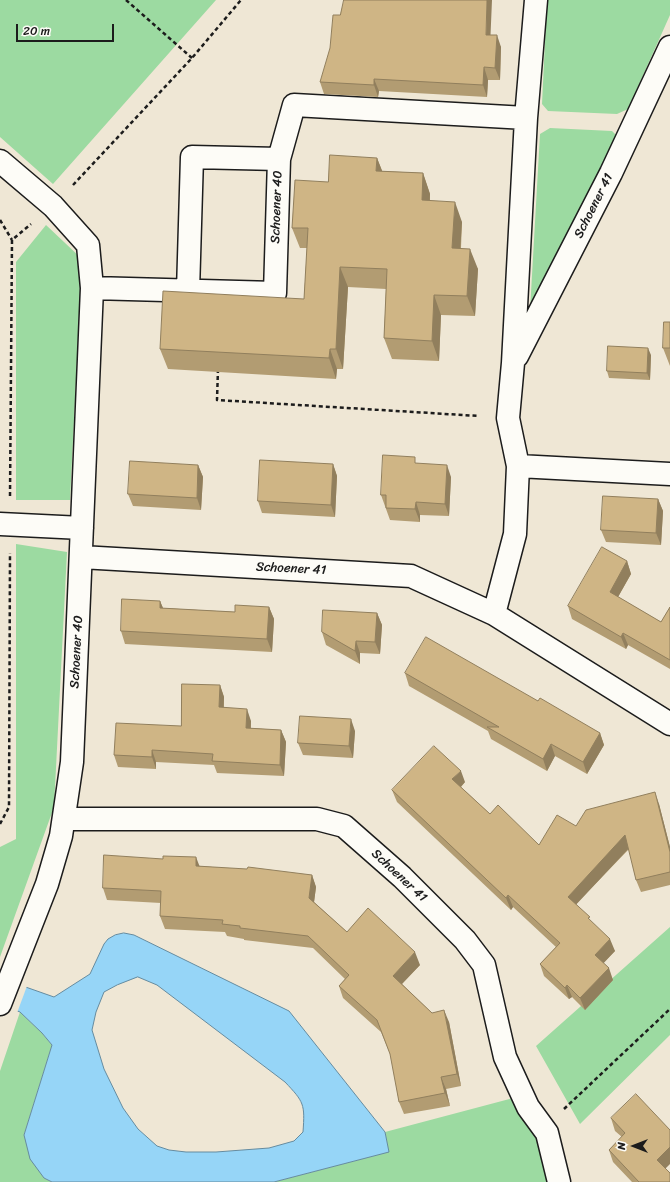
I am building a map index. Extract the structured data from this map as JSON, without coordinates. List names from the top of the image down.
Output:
{
  "streets": {
    "street": ["Schoener 41", "Schoener 40"]
  },
  "crossings": [
    ["Schoener 41", "Schoener 40"]
  ],
  "scale_bar": "20 m",
  "north": "left"
}
